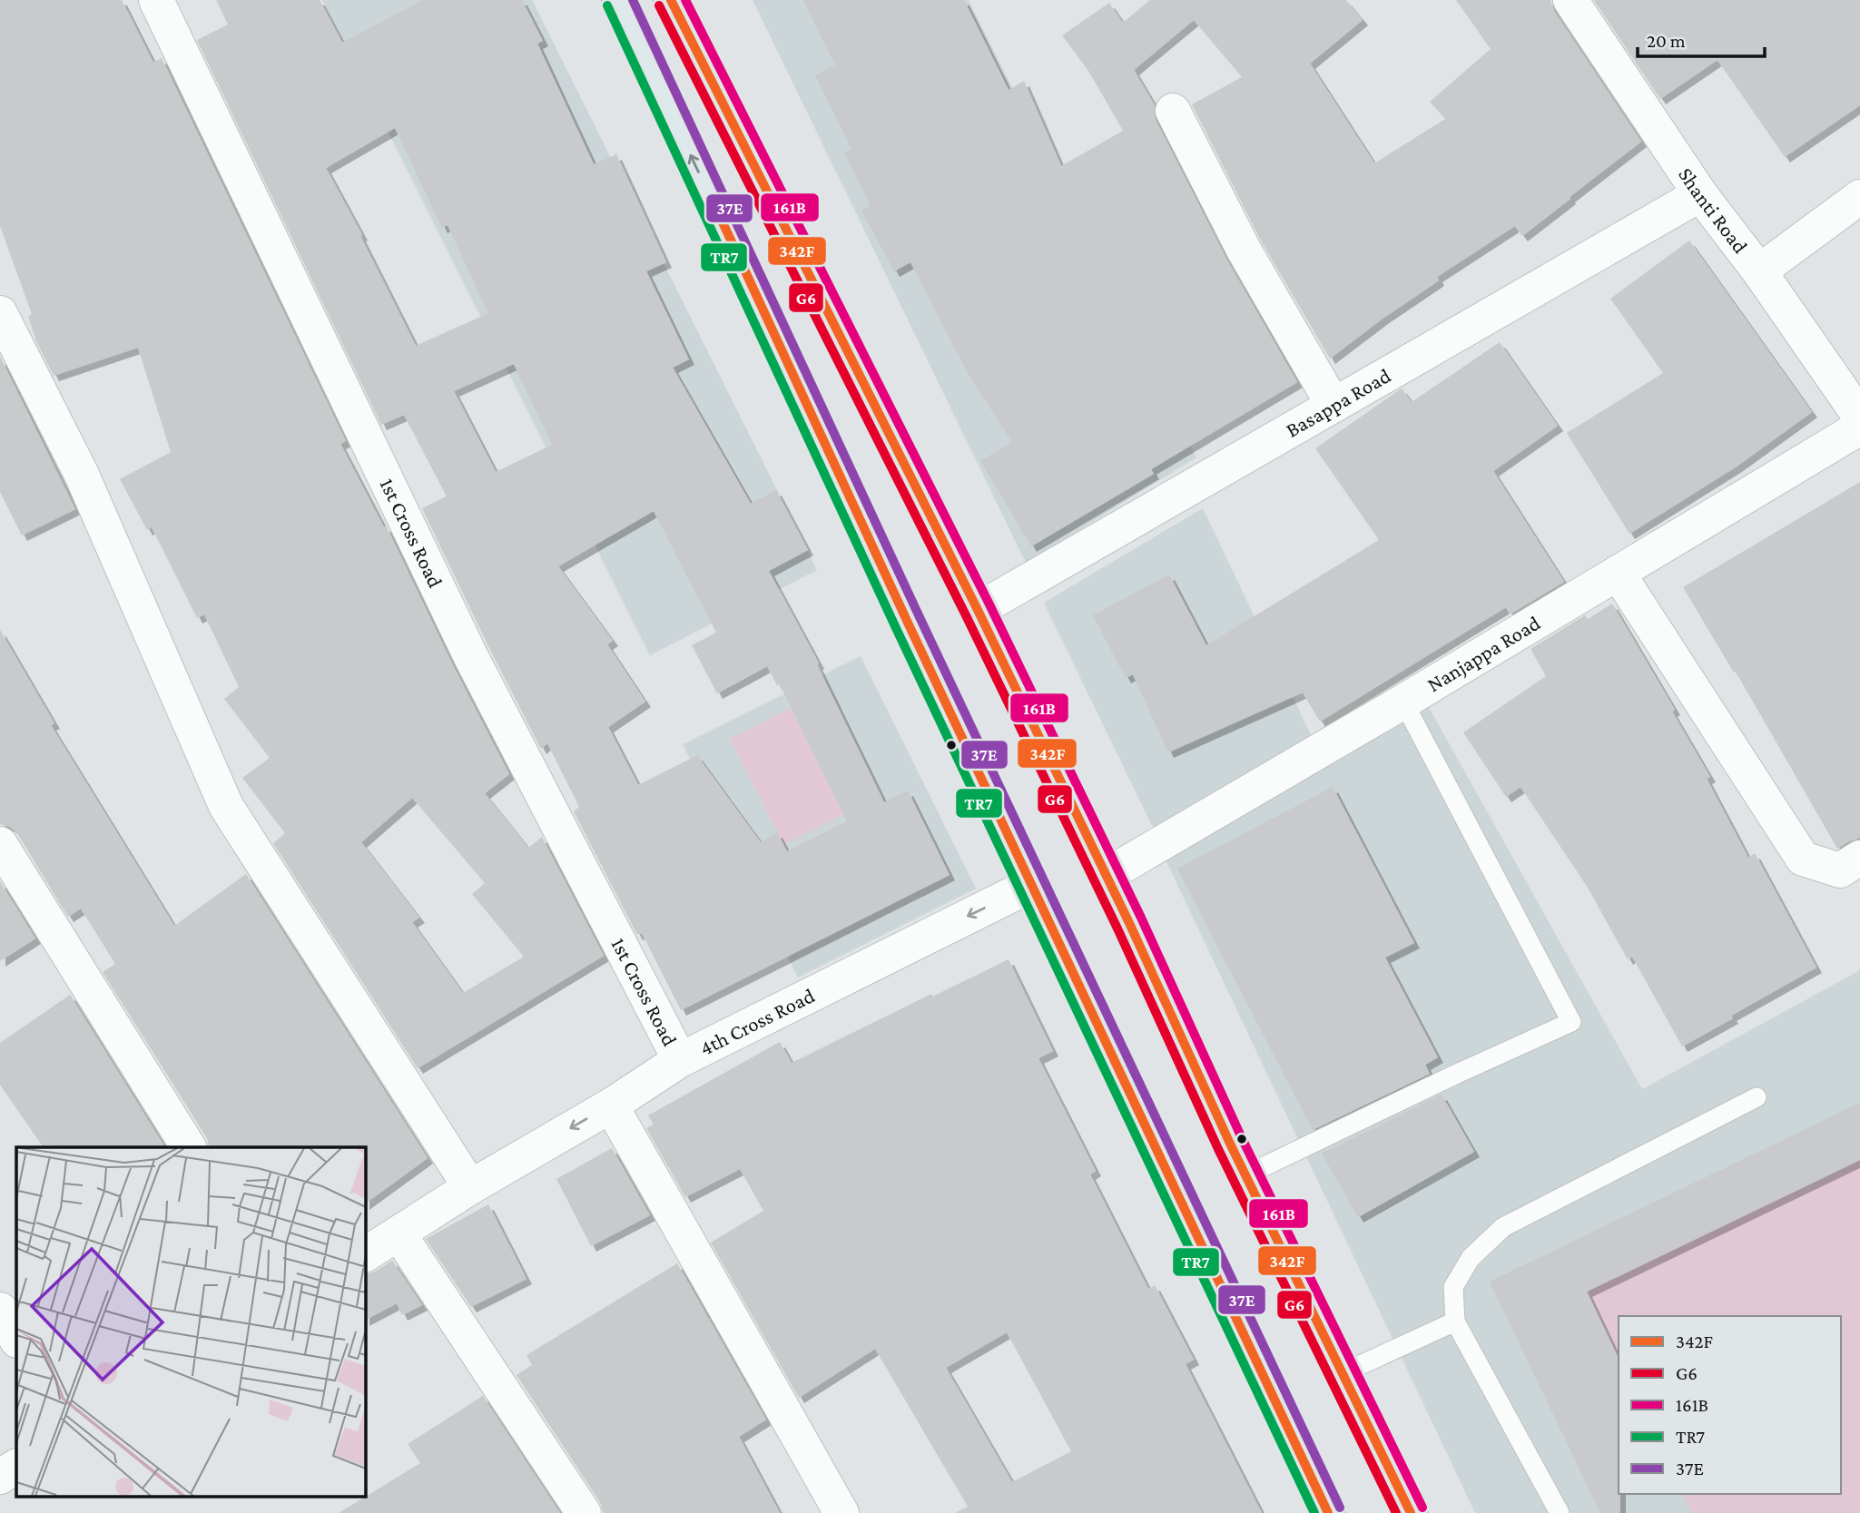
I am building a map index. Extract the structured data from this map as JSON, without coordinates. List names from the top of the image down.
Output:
{
  "streets": {
    "street": [
      "Shanti Road",
      "Basappa Road",
      "1st Cross Road",
      "Nanjappa Road",
      "4th Cross Road"
    ]
  },
  "crossings": [
    ["Shanti Road", "Basappa Road"],
    ["1st Cross Road", "4th Cross Road"]
  ],
  "one_way": ["4th Cross Road"],
  "lines": [
    "transit line 342F",
    "transit line 161B",
    "transit line 37E",
    "transit line G6",
    "transit line TR7"
  ],
  "legend": [
    "342F",
    "G6",
    "161B",
    "TR7",
    "37E"
  ],
  "scale_bar": "20 m"
}
